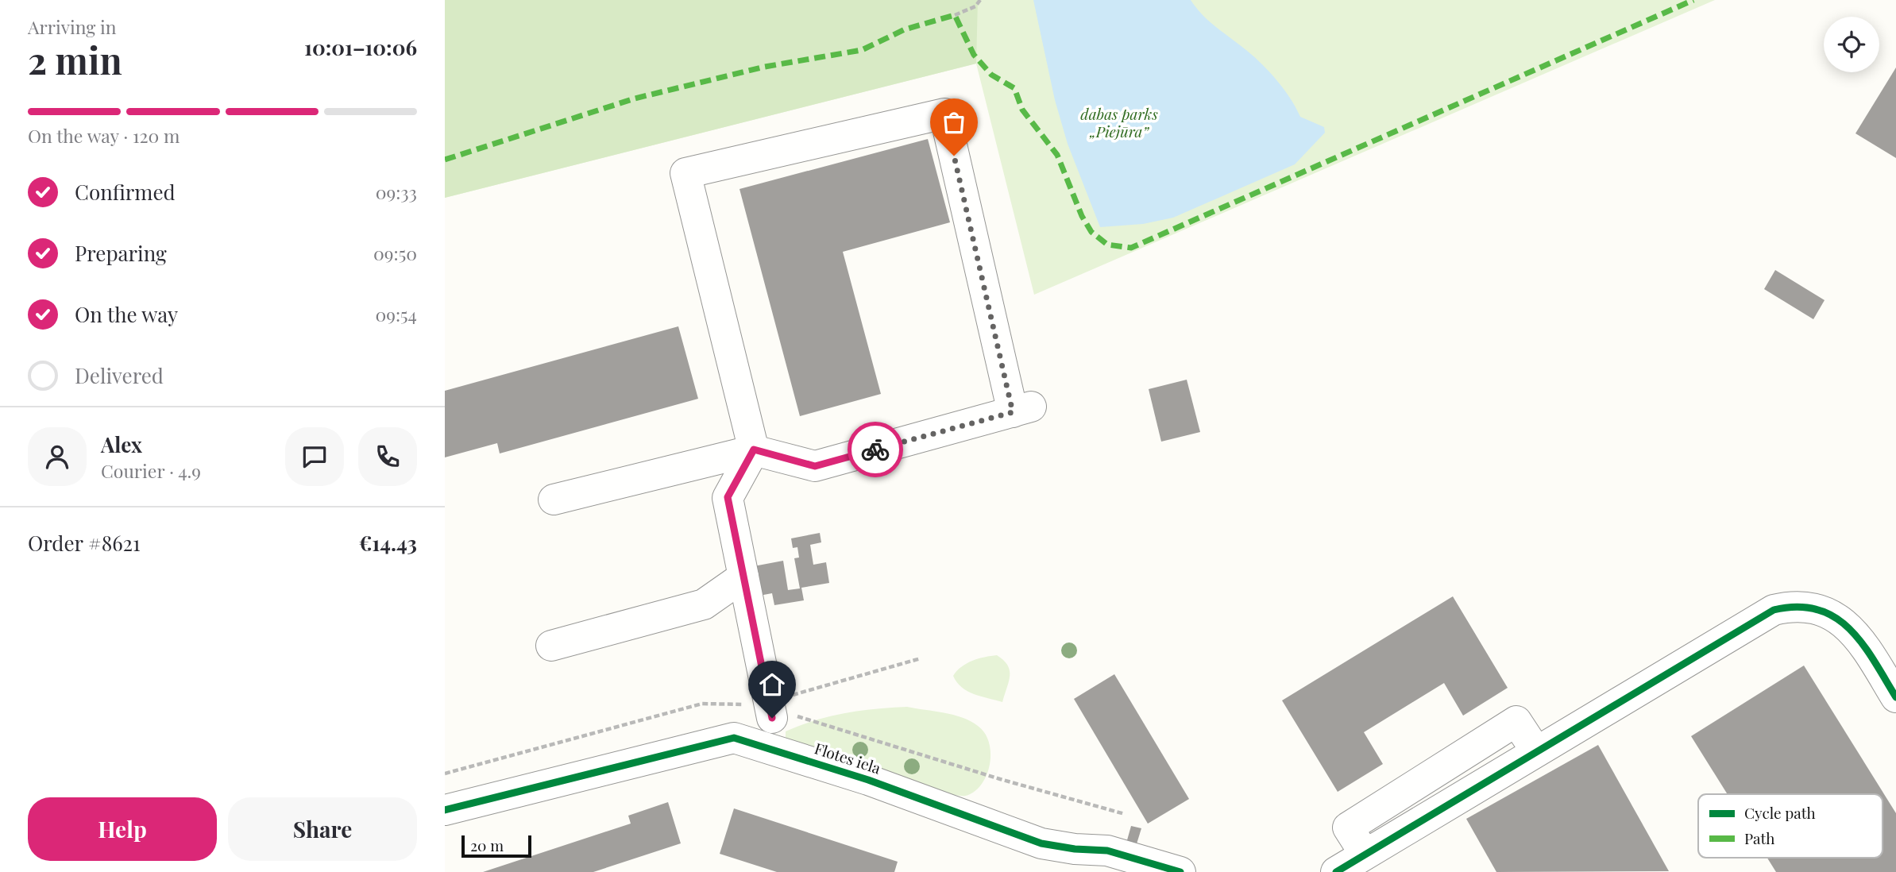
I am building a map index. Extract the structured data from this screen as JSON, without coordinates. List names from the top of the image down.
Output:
{
  "streets": {
    "street": ["Flotes iela"]
  },
  "parks": ["dabas parks „Piejūra”"],
  "legend": ["Cycle path", "Path"],
  "scale_bar": "20 m",
  "page": {
    "heading": ["2 min", "Arriving in", "10:01–10:06"],
    "panel": [
      "Alex",
      "Courier · 4.9",
      "Order #8621",
      "€14.43"
    ],
    "bar": "On the way · 120 m",
    "list": [
      ["Confirmed", "09:33"],
      ["Preparing", "09:50"],
      ["On the way", "09:54"],
      "Delivered"
    ],
    "buttons": ["Help", "Share"],
    "scale": "20 m"
  }
}
